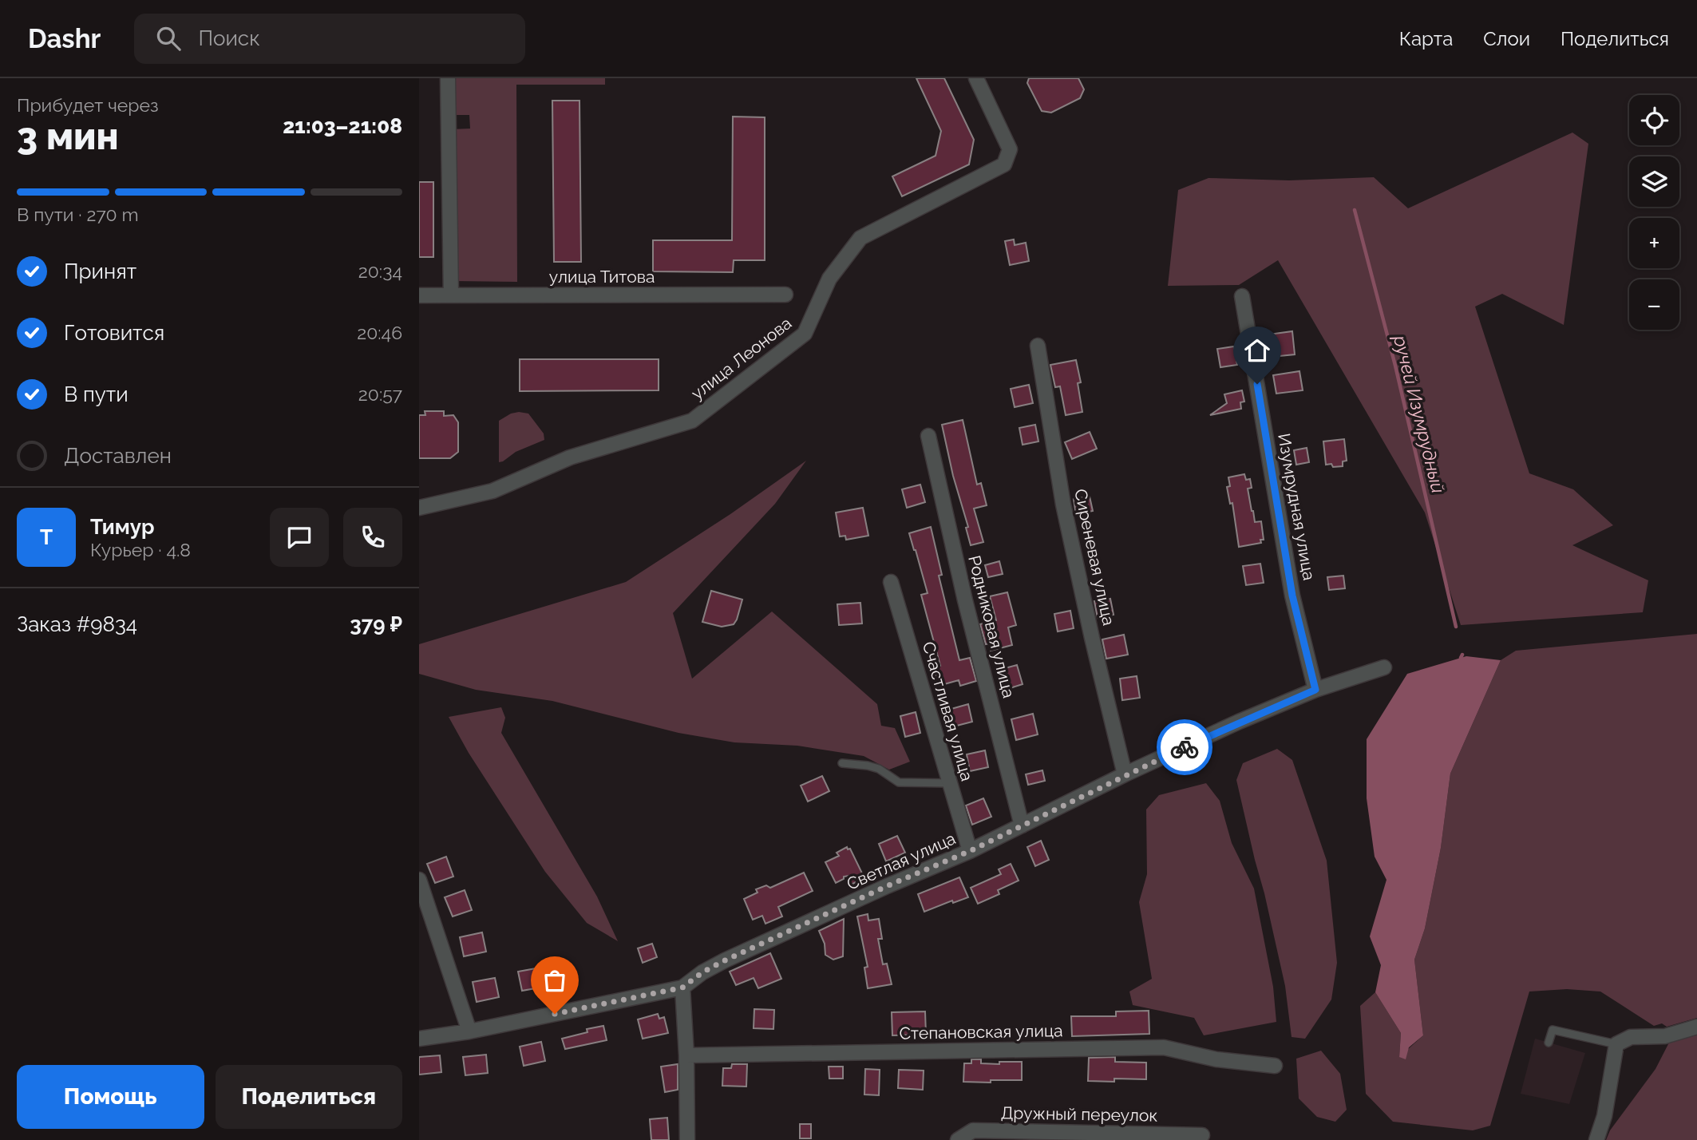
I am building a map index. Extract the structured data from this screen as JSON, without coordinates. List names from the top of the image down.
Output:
{
  "streets": {
    "street": [
      "улица Титова",
      "улица Леонова",
      "Изумрудная улица",
      "Сиреневая улица",
      "Родниковая улица",
      "Счастливая улица",
      "Светлая улица",
      "Степановская улица",
      "Дружный переулок"
    ]
  },
  "crossings": [
    ["Изумрудная улица", "Светлая улица"],
    ["Сиреневая улица", "Светлая улица"],
    ["Родниковая улица", "Светлая улица"],
    ["Счастливая улица", "Светлая улица"]
  ],
  "water": ["ручей Изумрудный"],
  "page": {
    "header": "Dashr",
    "search": "Поиск",
    "nav": ["Карта", "Слои", "Поделиться"],
    "heading": ["3 мин", "Прибудет через", "21:03–21:08"],
    "panel": [
      "Тимур",
      "Курьер · 4.8",
      "Заказ #9834",
      "379 ₽"
    ],
    "map_buttons": ["+", "−"],
    "bar": "В пути · 270 m",
    "list": [
      ["Принят", "20:34"],
      ["Готовится", "20:46"],
      ["В пути", "20:57"],
      "Доставлен"
    ],
    "round": "Т",
    "buttons": ["Помощь", "Поделиться"]
  }
}
